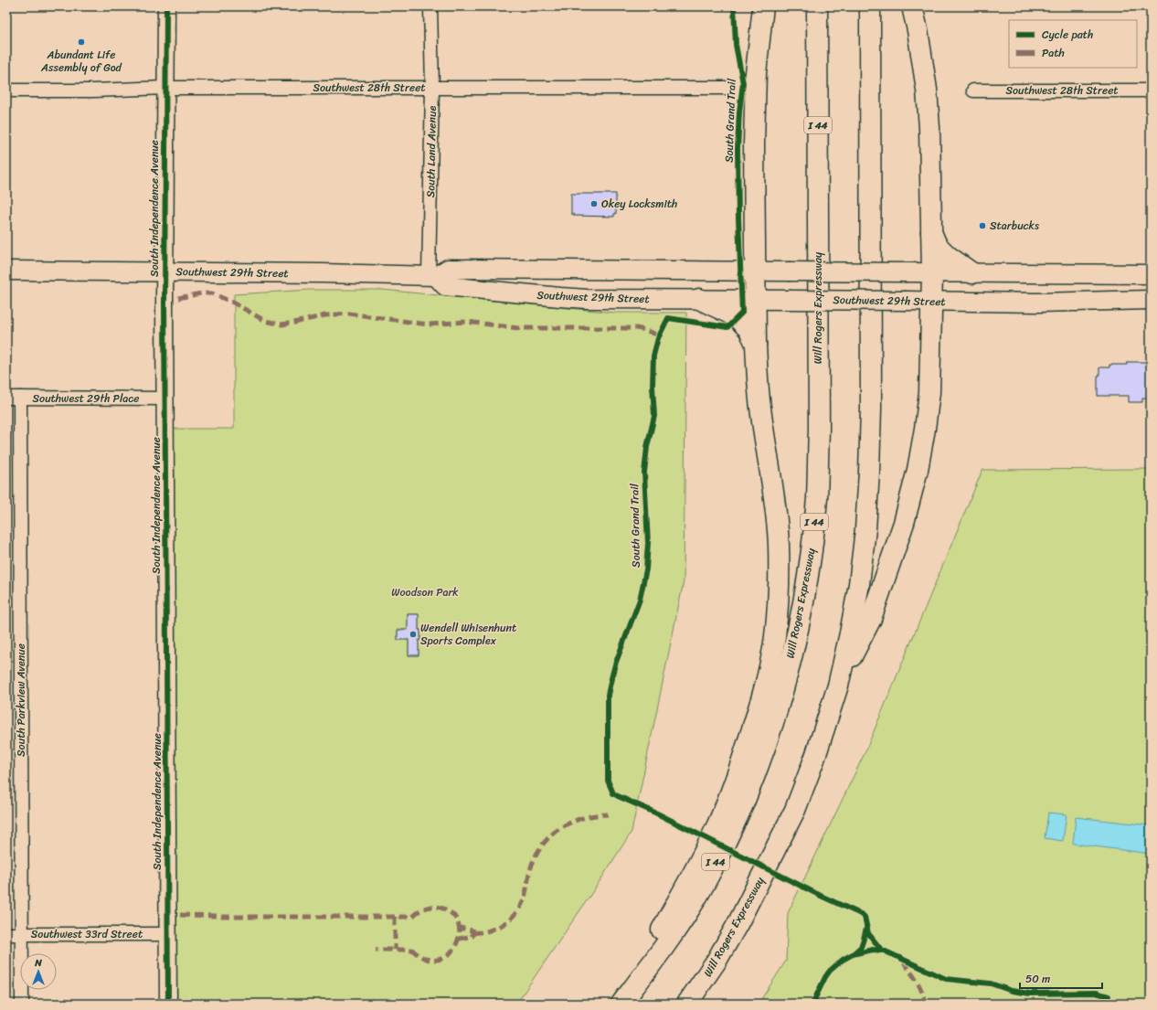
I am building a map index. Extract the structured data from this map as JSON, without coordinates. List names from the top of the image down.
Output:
{
  "streets": {
    "highway": ["I 44", "Will Rogers Expressway"],
    "main road": ["Southwest 29th Street"],
    "street": [
      "Southwest 28th Street",
      "South Land Avenue",
      "South Independence Avenue",
      "Southwest 29th Place",
      "South Parkview Avenue",
      "Southwest 33rd Street"
    ],
    "cycle path": ["South Grand Trail"]
  },
  "crossings": [
    ["Southwest 28th Street", "South Land Avenue"],
    ["Southwest 28th Street", "South Independence Avenue"],
    ["South Land Avenue", "Southwest 29th Street"],
    ["South Independence Avenue", "Southwest 29th Street"],
    ["South Independence Avenue", "Southwest 29th Place"],
    ["South Independence Avenue", "Southwest 33rd Street"],
    ["Southwest 29th Place", "South Parkview Avenue"],
    ["South Parkview Avenue", "Southwest 33rd Street"]
  ],
  "parks": ["Woodson Park"],
  "places": [
    "Abundant Life Assembly of God",
    "Okey Locksmith",
    "Starbucks",
    "Wendell Whisenhunt Sports Complex"
  ],
  "legend": ["Cycle path", "Path"],
  "scale_bar": "50 m",
  "north": "top"
}
